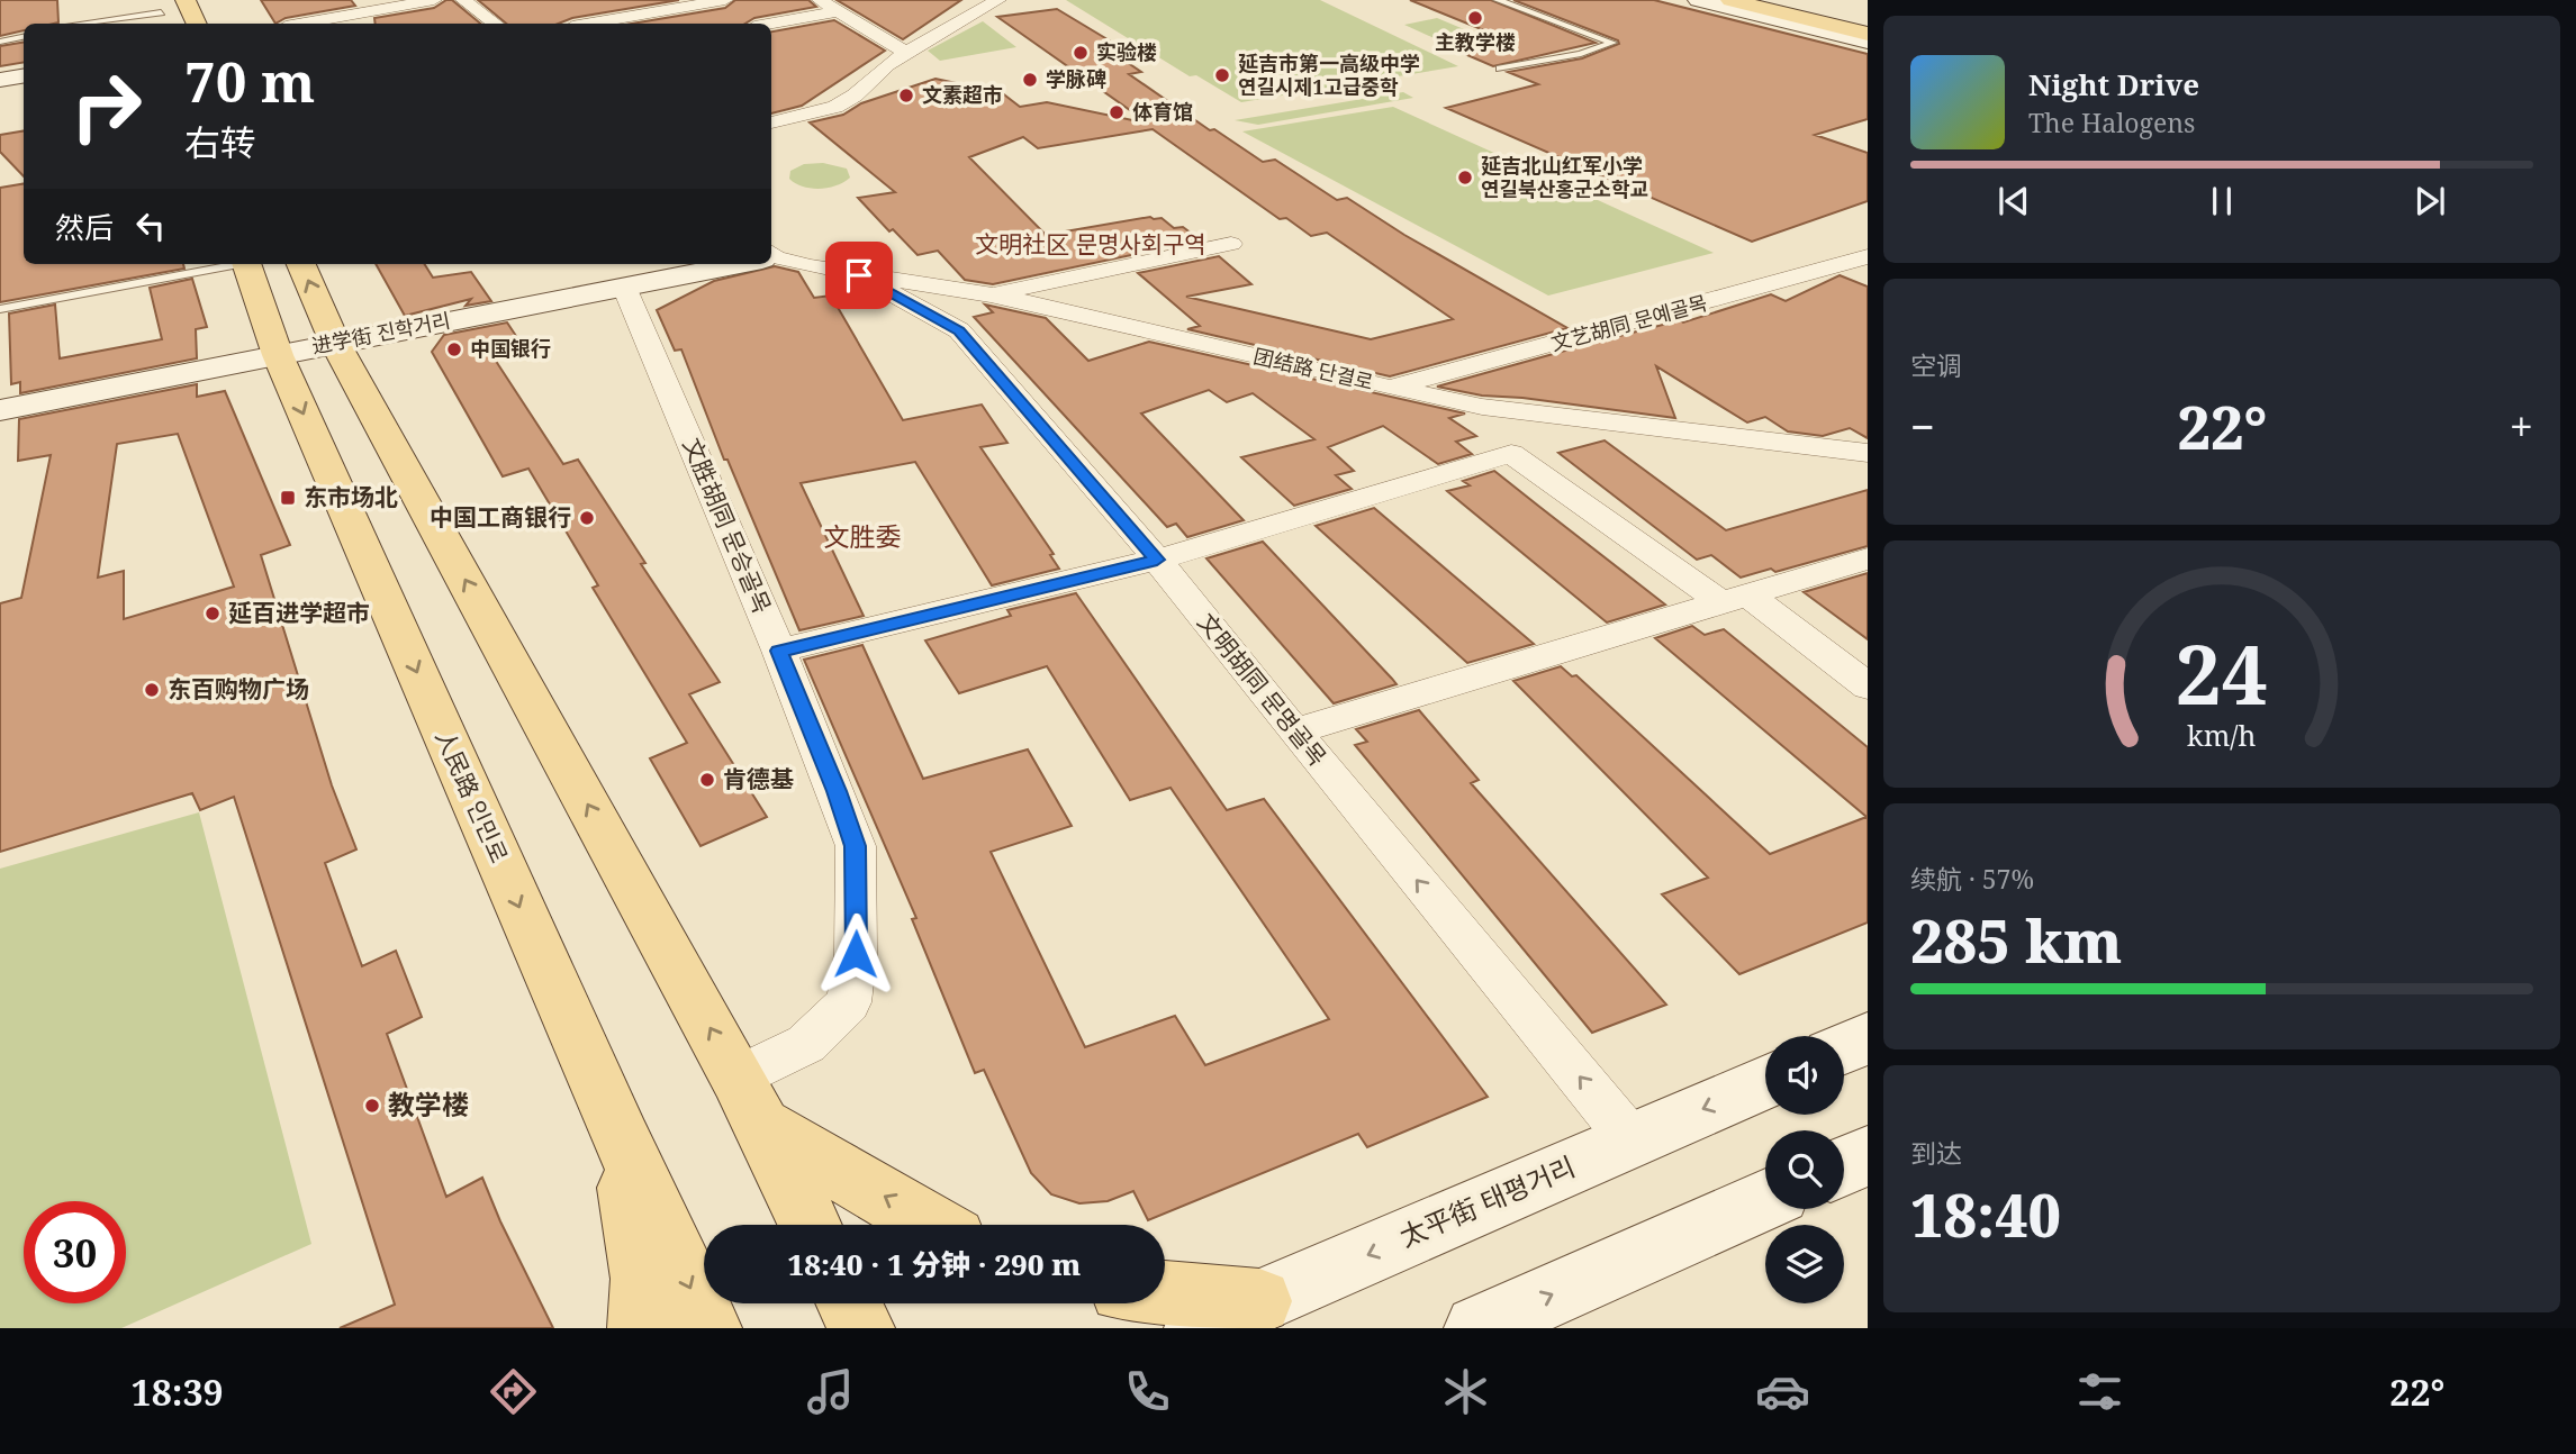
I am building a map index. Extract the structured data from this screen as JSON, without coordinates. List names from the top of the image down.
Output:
{
  "streets": {
    "main road": ["人民路 인민로"],
    "street": [
      "文艺胡同 문예골목",
      "进学街 진학거리",
      "团结路 단결로",
      "文胜胡同 문승골목",
      "文明胡同 문명골목",
      "太平街 태평거리"
    ]
  },
  "crossings": [
    ["文艺胡同 문예골목", "团结路 단결로"],
    ["进学街 진학거리", "文胜胡同 문승골목"],
    ["进学街 진학거리", "人民路 인민로"],
    ["团结路 단결로", "文明胡同 문명골목"],
    ["文明胡同 문명골목", "太平街 태평거리"]
  ],
  "one_way": ["文明胡同 문명골목"],
  "districts": ["文明社区 문명사회구역", "文胜委"],
  "places": {
    "other": [
      "主教学楼",
      "实验楼",
      "延吉市第一高级中学 연길시제1고급중학",
      "学脉碑",
      "文素超市",
      "体育馆",
      "延吉北山红军小学 연길북산홍군소학교",
      "中国银行",
      "中国工商银行",
      "延百进学超市",
      "东百购物广场",
      "肯德基",
      "教学楼"
    ],
    "transit": ["东市场北"]
  },
  "page": {
    "turn": ["70 m", "右转"],
    "song": ["Night Drive", "The Halogens"],
    "then": "然后",
    "tile": [
      "空调",
      ["续航 · 57%", "285 km"],
      ["到达", "18:40"]
    ],
    "heat": ["−", "22°", "+"],
    "limit": "30",
    "trip": "18:40 · 1 分钟 · 290 m",
    "tabs": ["18:39", "22°"],
    "gauge": ["24", "km/h"]
  }
}
